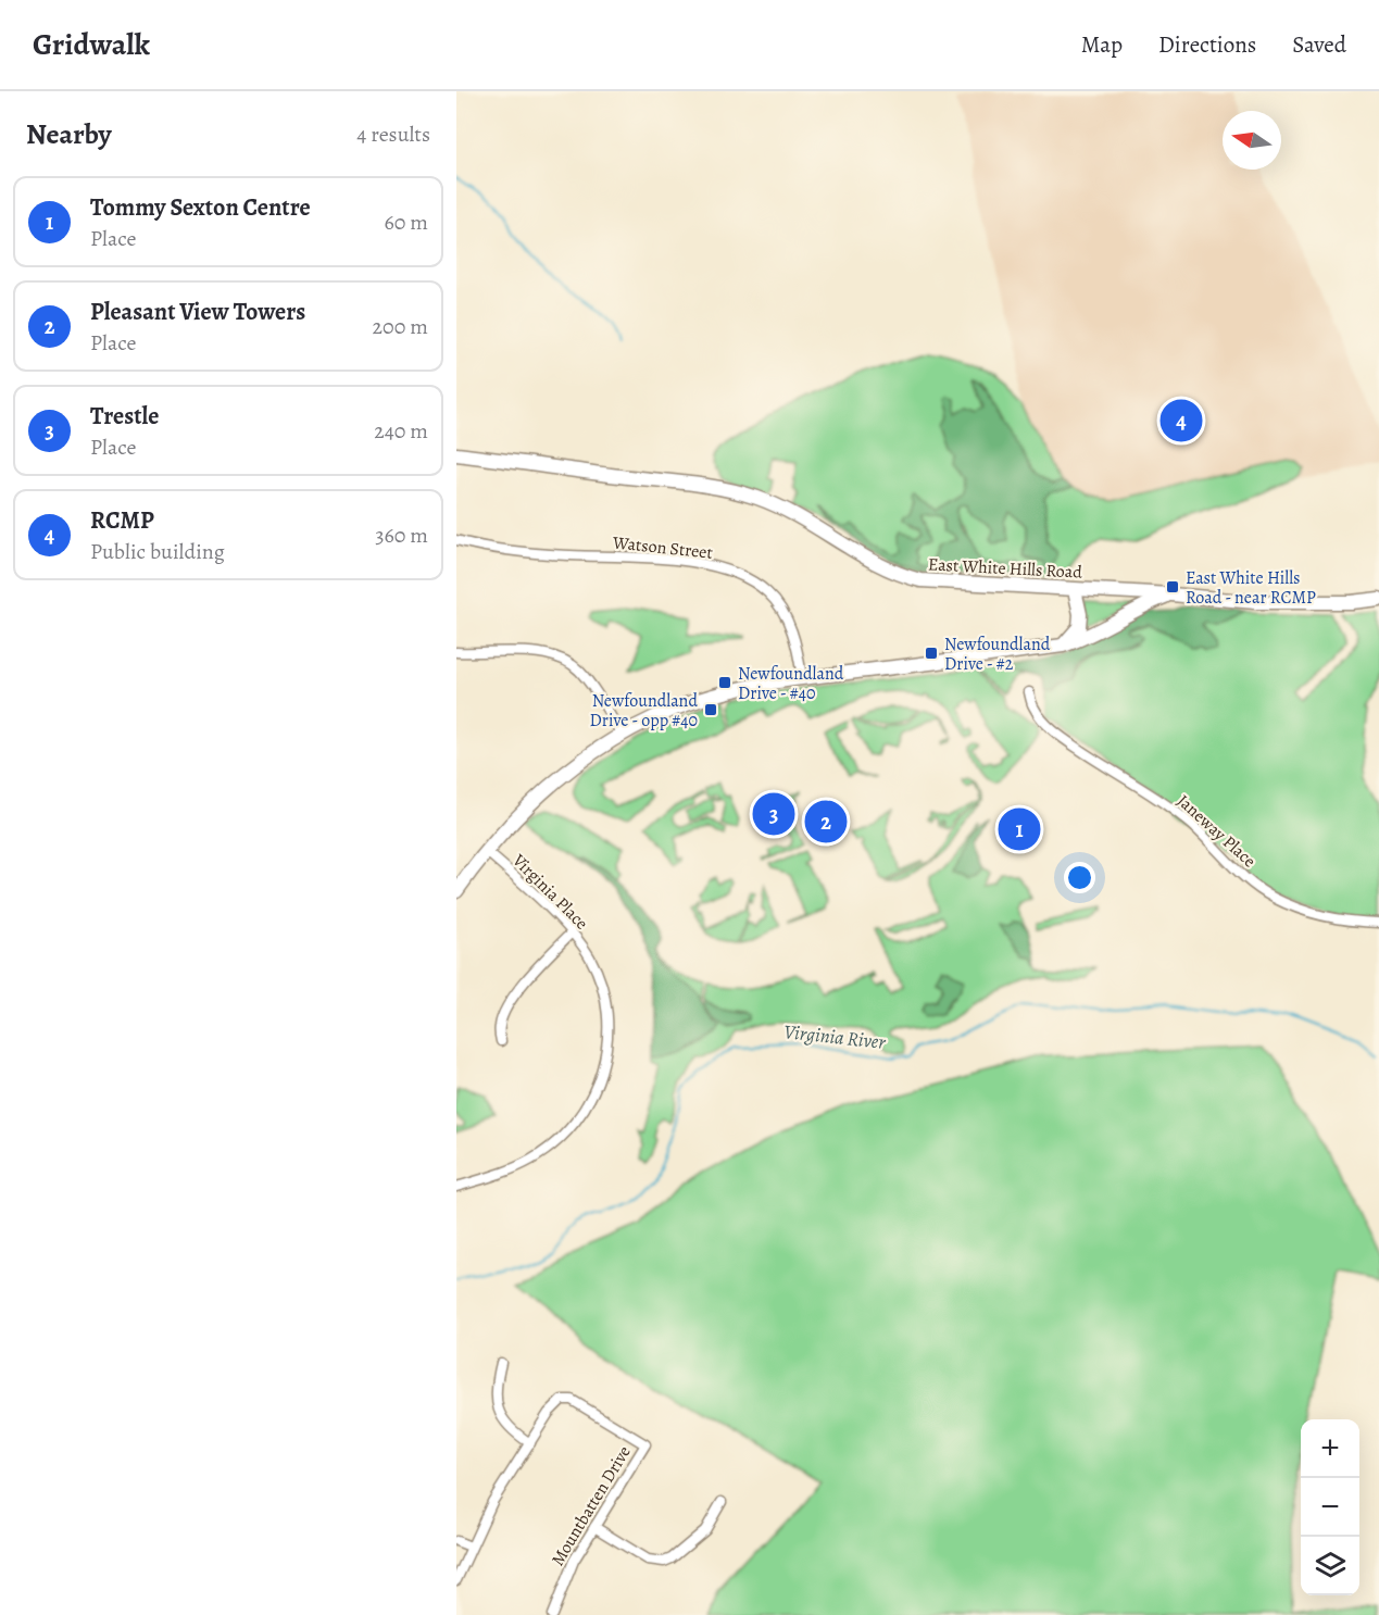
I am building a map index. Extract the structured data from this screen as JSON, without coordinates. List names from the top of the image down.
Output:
{
  "streets": {
    "street": [
      "Watson Street",
      "East White Hills Road",
      "Janeway Place",
      "Virginia Place",
      "Mountbatten Drive"
    ]
  },
  "water": ["Virginia River"],
  "places": {
    "transit": [
      "East White Hills Road - near RCMP",
      "Newfoundland Drive - #2",
      "Newfoundland Drive - #40",
      "Newfoundland Drive - opp #40"
    ]
  },
  "north": "left",
  "page": {
    "header": "Gridwalk",
    "nav": ["Map", "Directions", "Saved"],
    "heading": ["Nearby", "4 results"],
    "list": [
      {
        "mark": "1",
        "name": "Tommy Sexton Centre",
        "note": "Place",
        "value": "60 m"
      },
      {
        "mark": "2",
        "name": "Pleasant View Towers",
        "note": "Place",
        "value": "200 m"
      },
      {
        "mark": "3",
        "name": "Trestle",
        "note": "Place",
        "value": "240 m"
      },
      {
        "mark": "4",
        "name": "RCMP",
        "note": "Public building",
        "value": "360 m"
      }
    ],
    "pins": [
      "4",
      "3",
      "2",
      "1"
    ],
    "map_buttons": ["+", "−"]
  }
}
